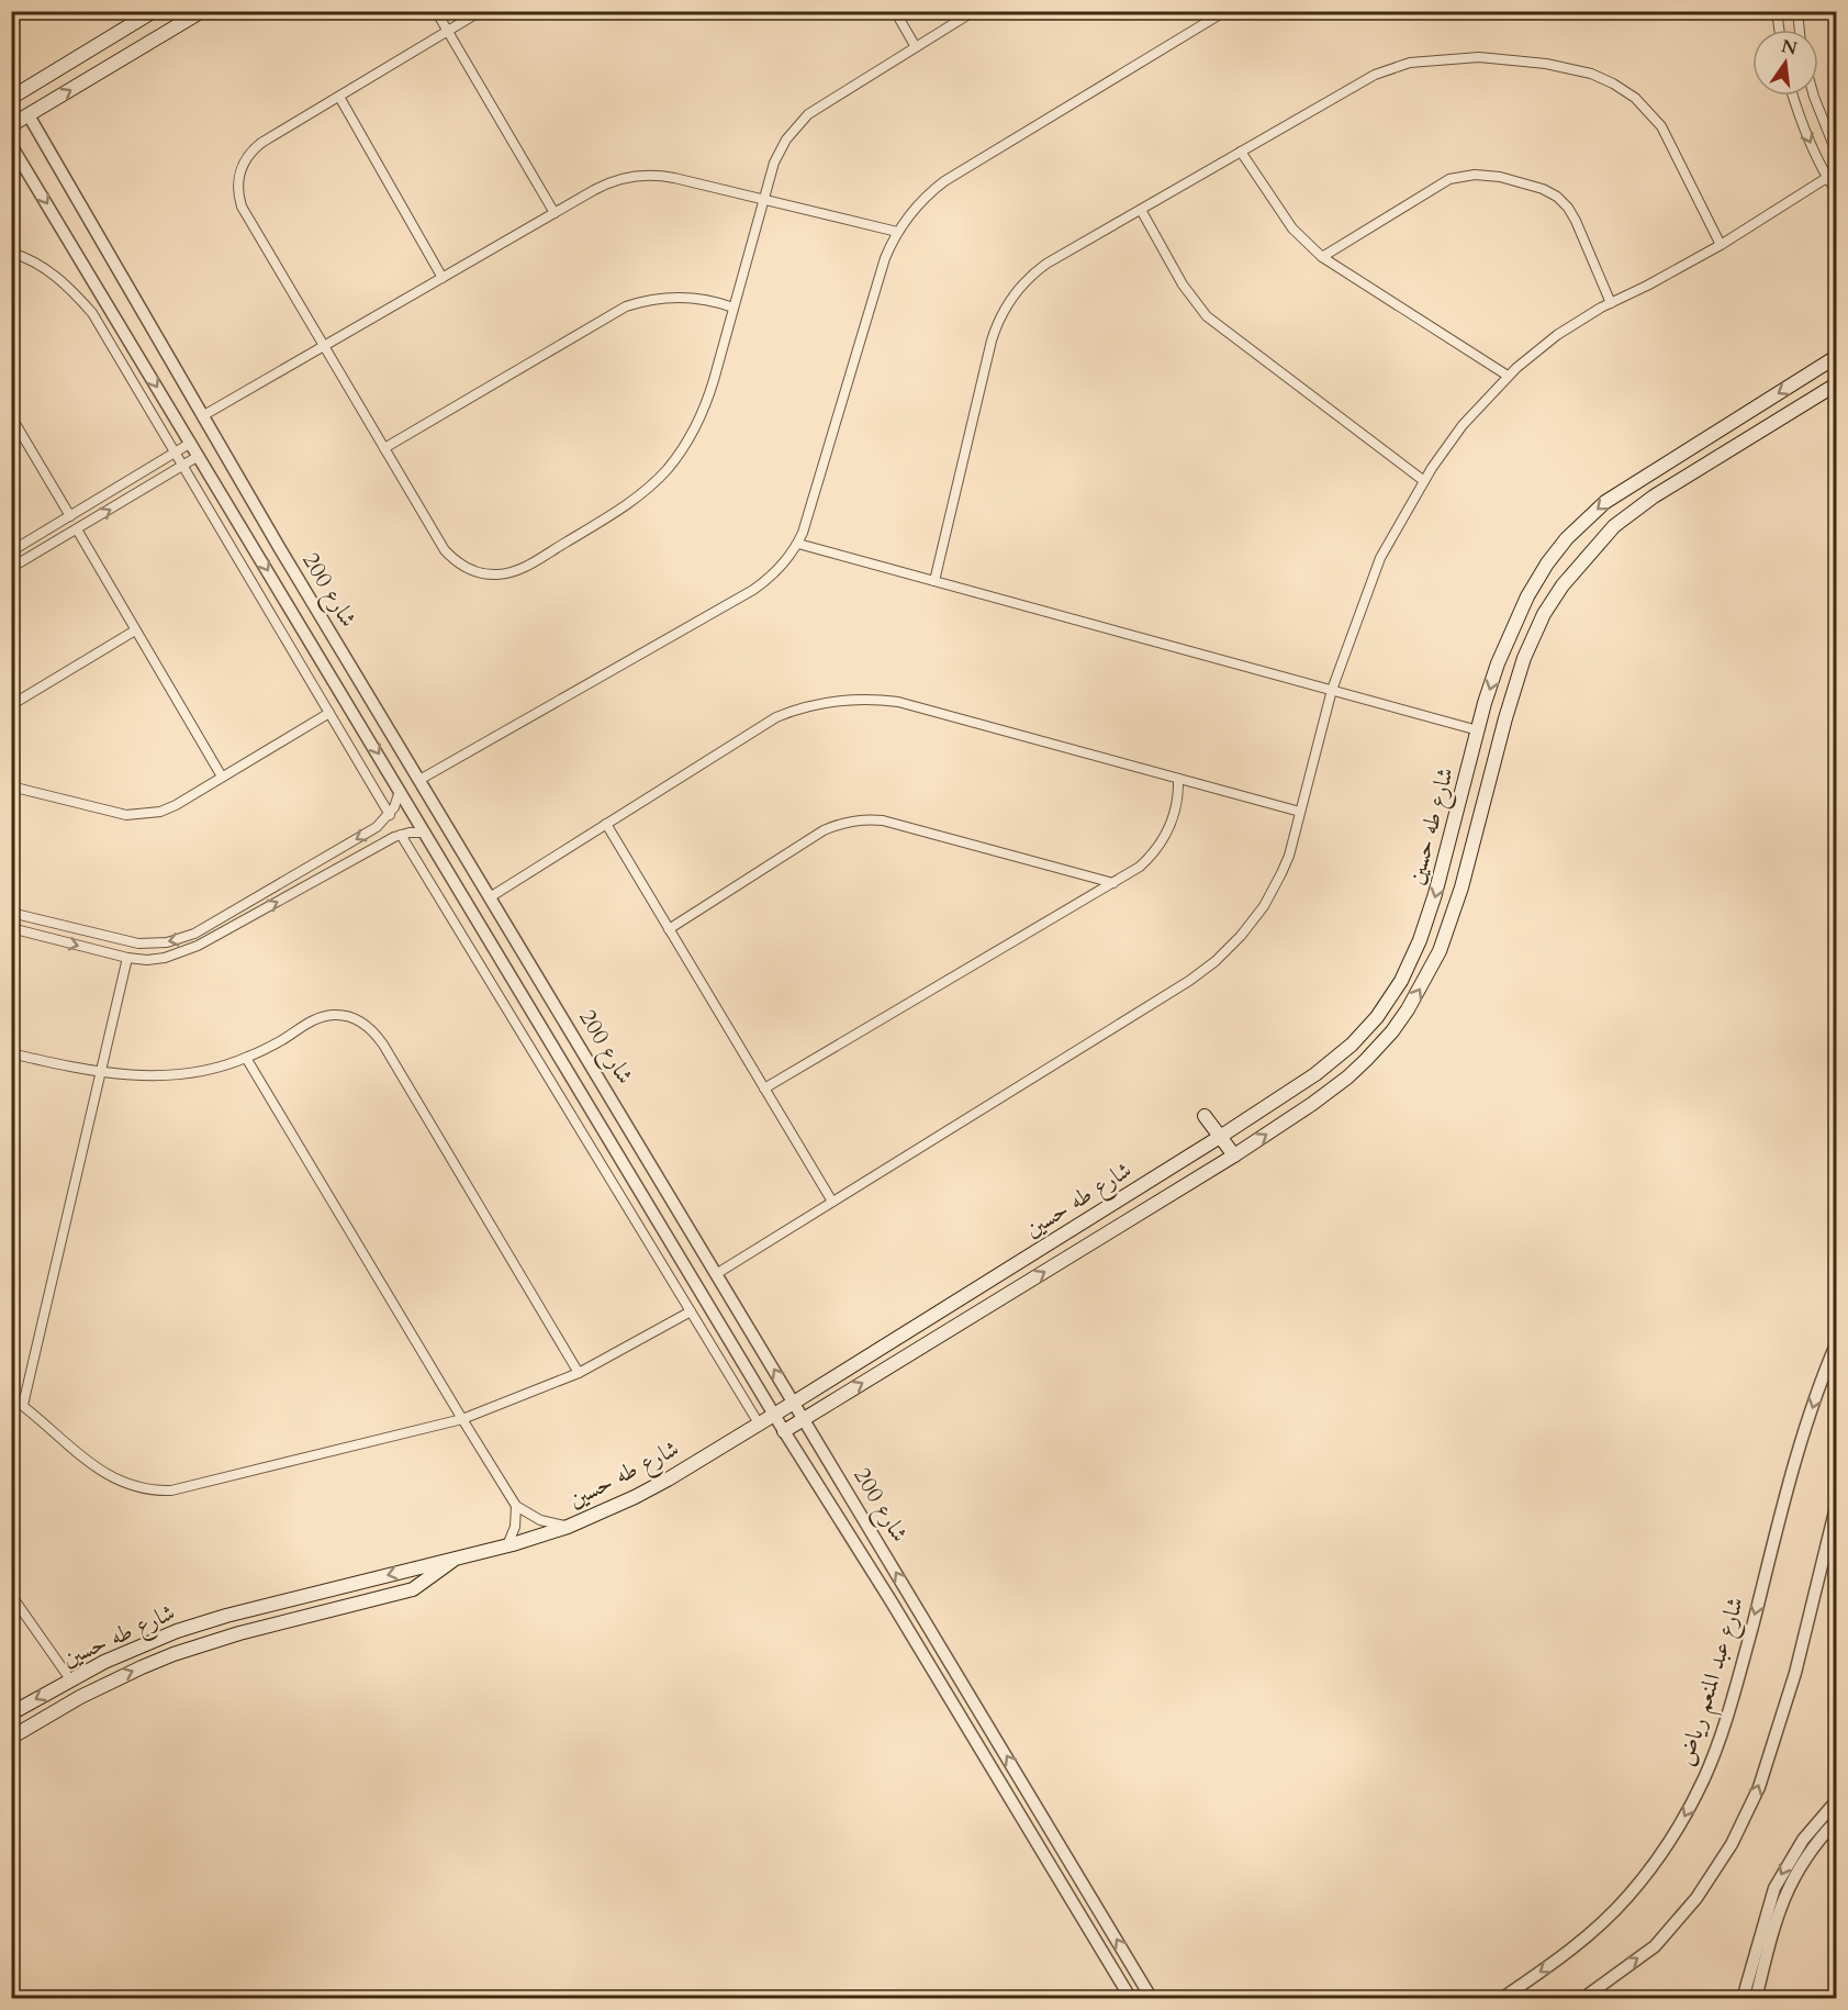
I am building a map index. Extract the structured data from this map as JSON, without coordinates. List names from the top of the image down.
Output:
{
  "streets": {
    "main road": ["شارع طه حسين"],
    "street": ["شارع 200", "شارع عبد المنعم رياض"]
  },
  "crossings": [
    ["شارع 200", "شارع طه حسين"]
  ],
  "north": "top"
}
